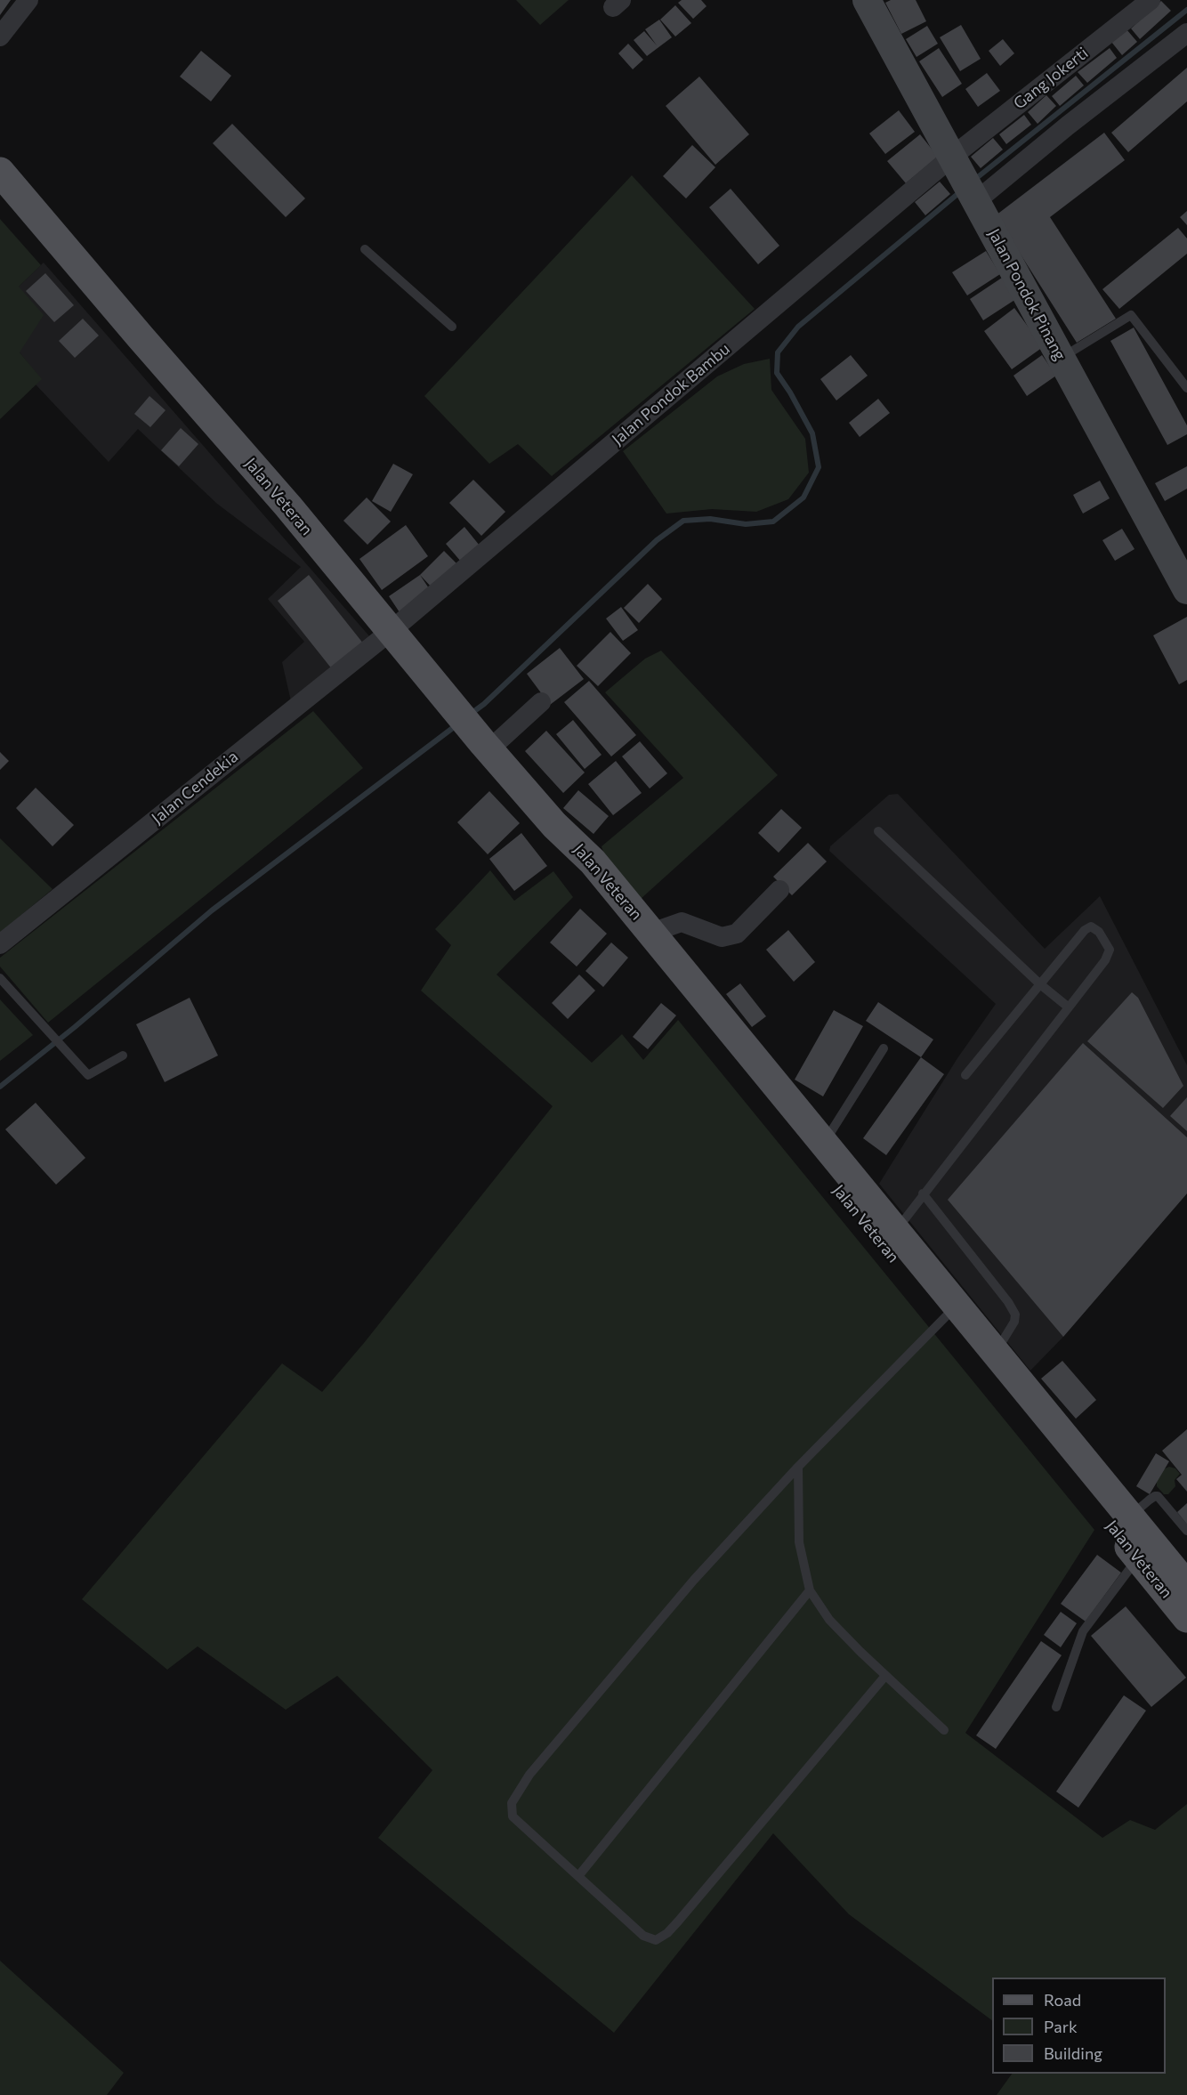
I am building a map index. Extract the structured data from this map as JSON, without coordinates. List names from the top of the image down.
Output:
{
  "streets": {
    "main road": ["Jalan Veteran"],
    "street": [
      "Gang Jokerti",
      "Jalan Pondok Pinang",
      "Jalan Pondok Bambu",
      "Jalan Cendekia"
    ]
  },
  "crossings": [
    ["Gang Jokerti", "Jalan Pondok Pinang"],
    ["Gang Jokerti", "Jalan Pondok Bambu"],
    ["Jalan Pondok Pinang", "Jalan Pondok Bambu"],
    ["Jalan Pondok Bambu", "Jalan Veteran"],
    ["Jalan Pondok Bambu", "Jalan Cendekia"],
    ["Jalan Veteran", "Jalan Cendekia"]
  ],
  "legend": ["Road", "Park", "Building"]
}
